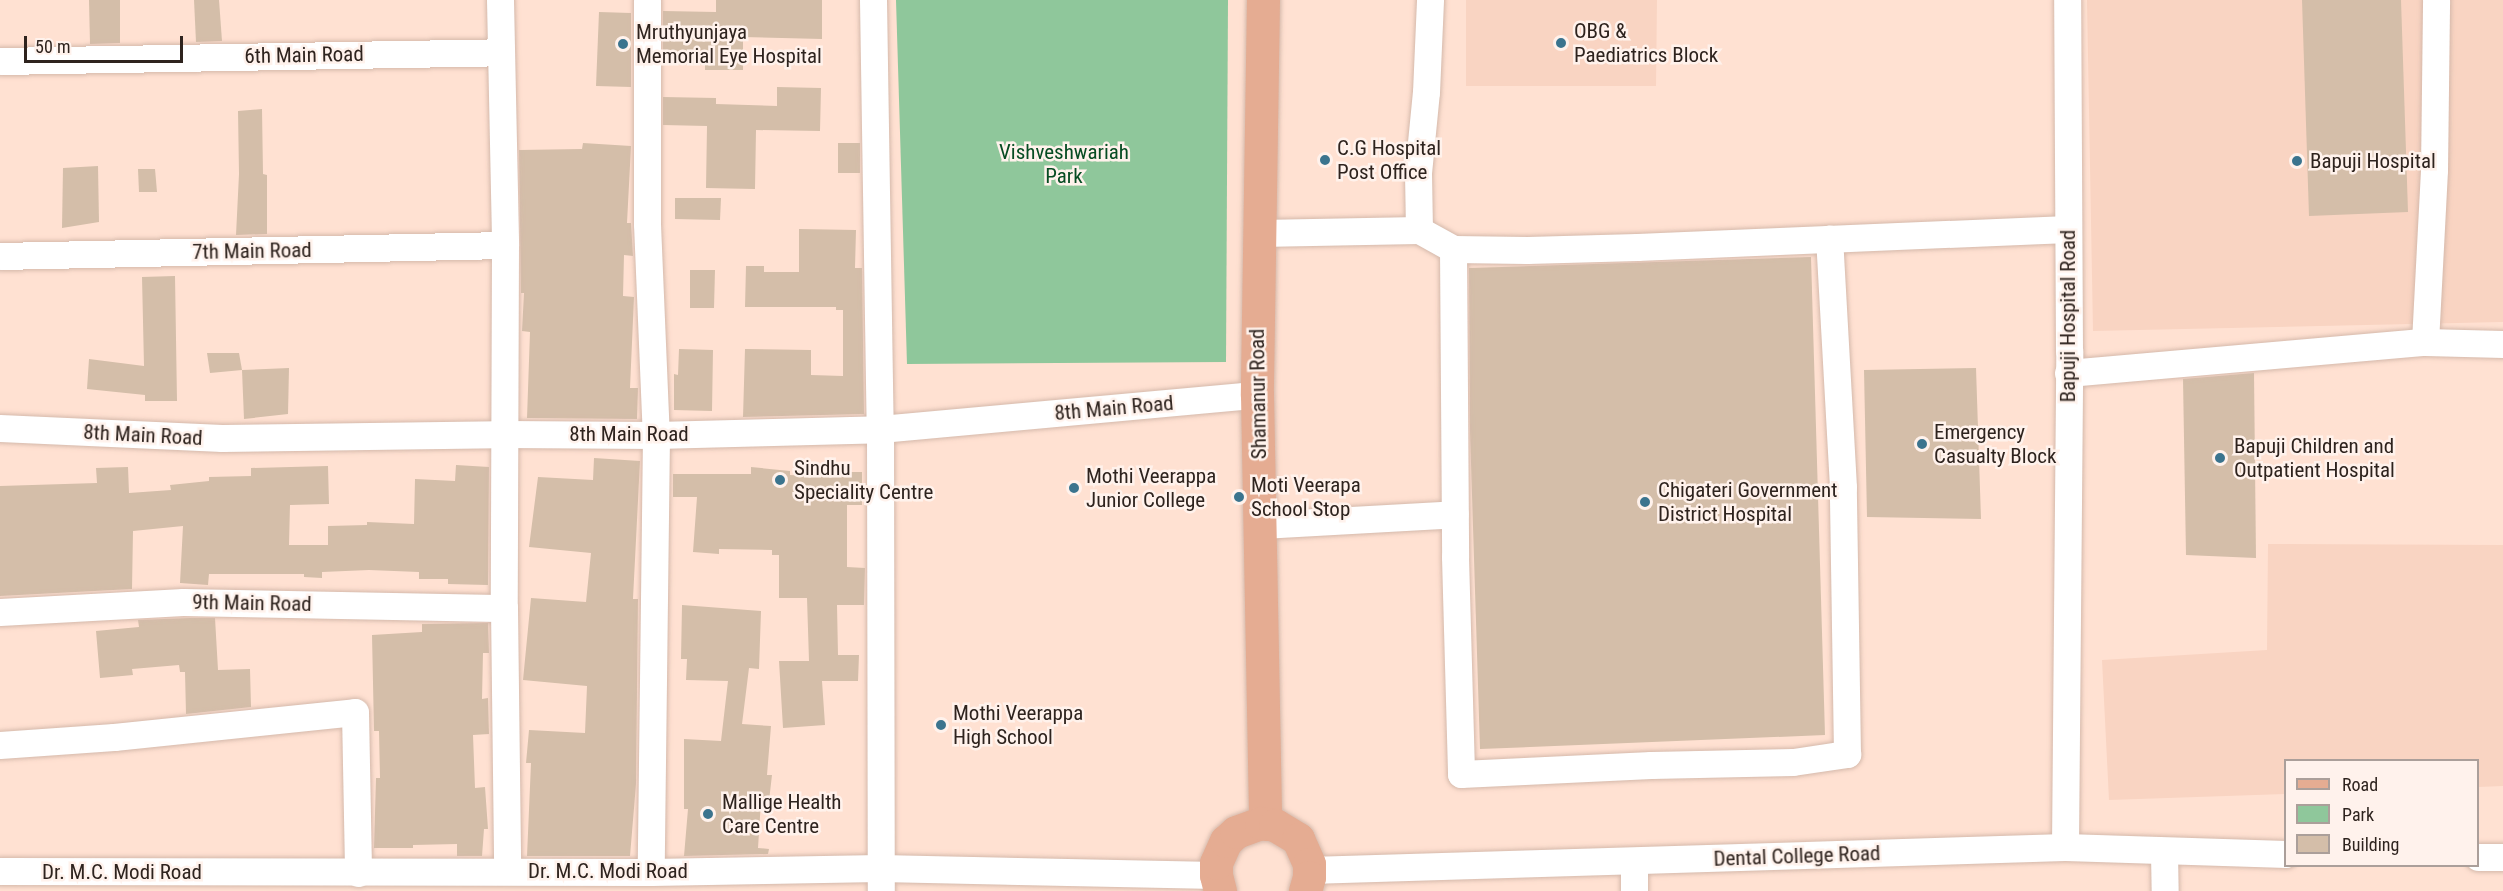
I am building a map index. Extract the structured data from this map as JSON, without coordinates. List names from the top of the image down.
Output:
{
  "streets": {
    "main road": ["Shamanur Road"],
    "street": [
      "6th Main Road",
      "7th Main Road",
      "Bapuji Hospital Road",
      "8th Main Road",
      "9th Main Road",
      "Dental College Road",
      "Dr. M.C. Modi Road"
    ]
  },
  "crossings": [
    ["Bapuji Hospital Road", "Dental College Road"],
    ["Shamanur Road", "8th Main Road"]
  ],
  "parks": ["Vishveshwariah Park"],
  "places": [
    "OBG & Paediatrics Block",
    "Mruthyunjaya Memorial Eye Hospital",
    "C.G Hospital Post Office",
    "Bapuji Hospital",
    "Emergency Casualty Block",
    "Bapuji Children and Outpatient Hospital",
    "Sindhu Speciality Centre",
    "Mothi Veerappa Junior College",
    "Moti Veerapa School Stop",
    "Chigateri Government District Hospital",
    "Mothi Veerappa High School",
    "Mallige Health Care Centre"
  ],
  "legend": ["Road", "Park", "Building"],
  "scale_bar": "50 m"
}
